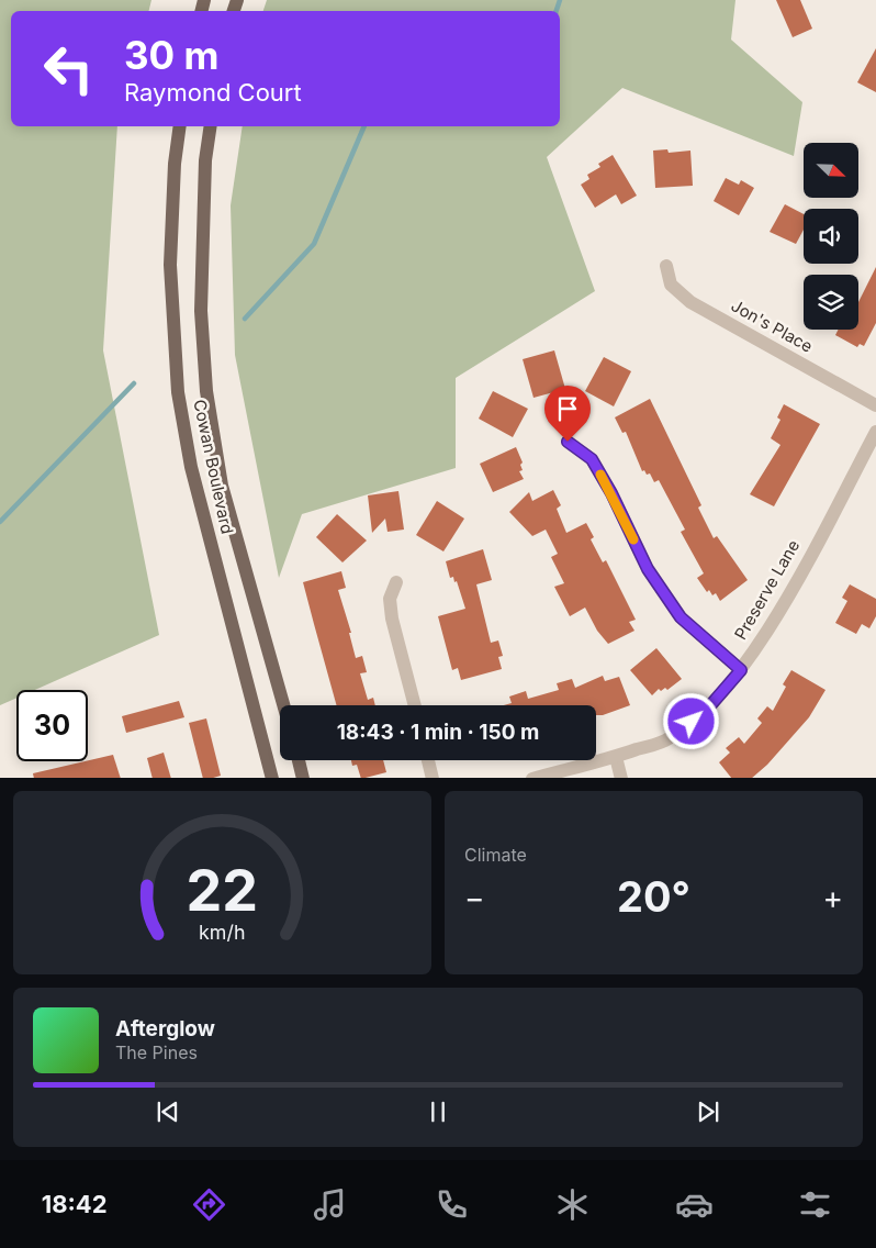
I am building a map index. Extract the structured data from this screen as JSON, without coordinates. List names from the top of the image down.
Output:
{
  "streets": {
    "main road": ["Cowan Boulevard"],
    "street": ["Jon's Place", "Preserve Lane"]
  },
  "north": "bottom right",
  "page": {
    "turn": ["30 m", "Raymond Court"],
    "limit": "30",
    "trip": "18:43 · 1 min · 150 m",
    "tile": "Climate",
    "heat": ["−", "20°", "+"],
    "song": ["Afterglow", "The Pines"],
    "tabs": "18:42",
    "gauge": ["22", "km/h"]
  }
}
